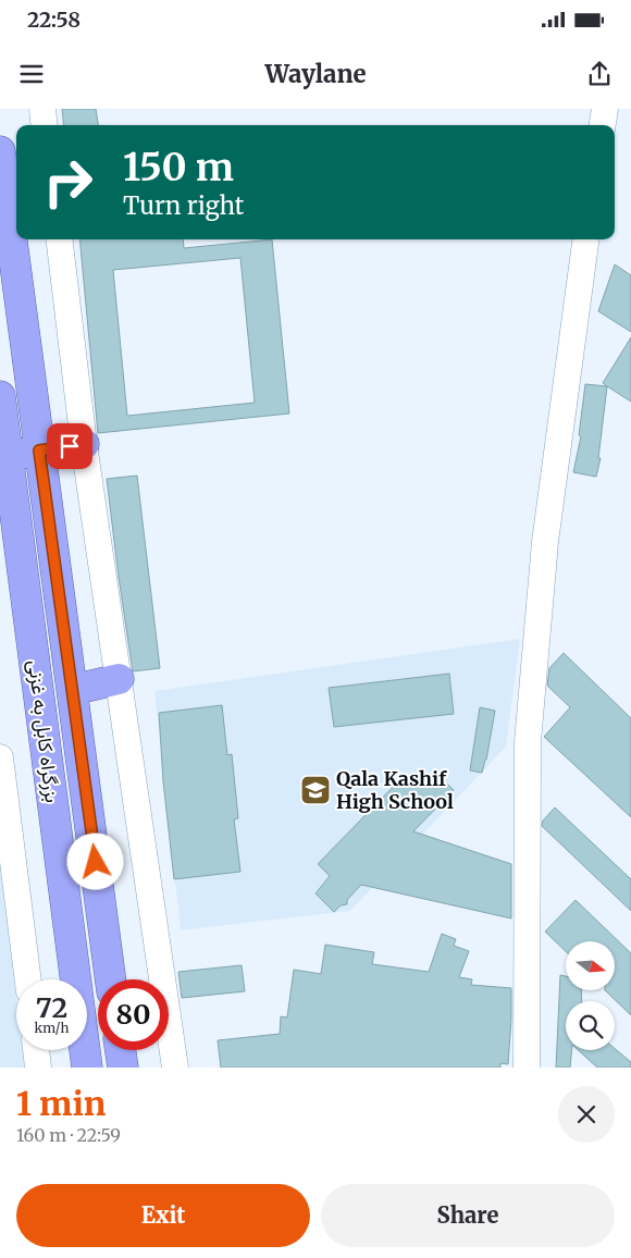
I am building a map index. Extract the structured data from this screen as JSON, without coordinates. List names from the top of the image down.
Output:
{
  "streets": {
    "highway": ["بزرگراه کابل به غزنی"]
  },
  "places": {
    "school or university": ["Qala Kashif High School"]
  },
  "north": "right",
  "page": {
    "status": "22:58",
    "header": "Waylane",
    "turn": ["150 m", "Turn right"],
    "speed": "72 km/h",
    "limit": "80",
    "heading": ["1 min", "160 m · 22:59"],
    "buttons": ["Exit", "Share"]
  }
}
